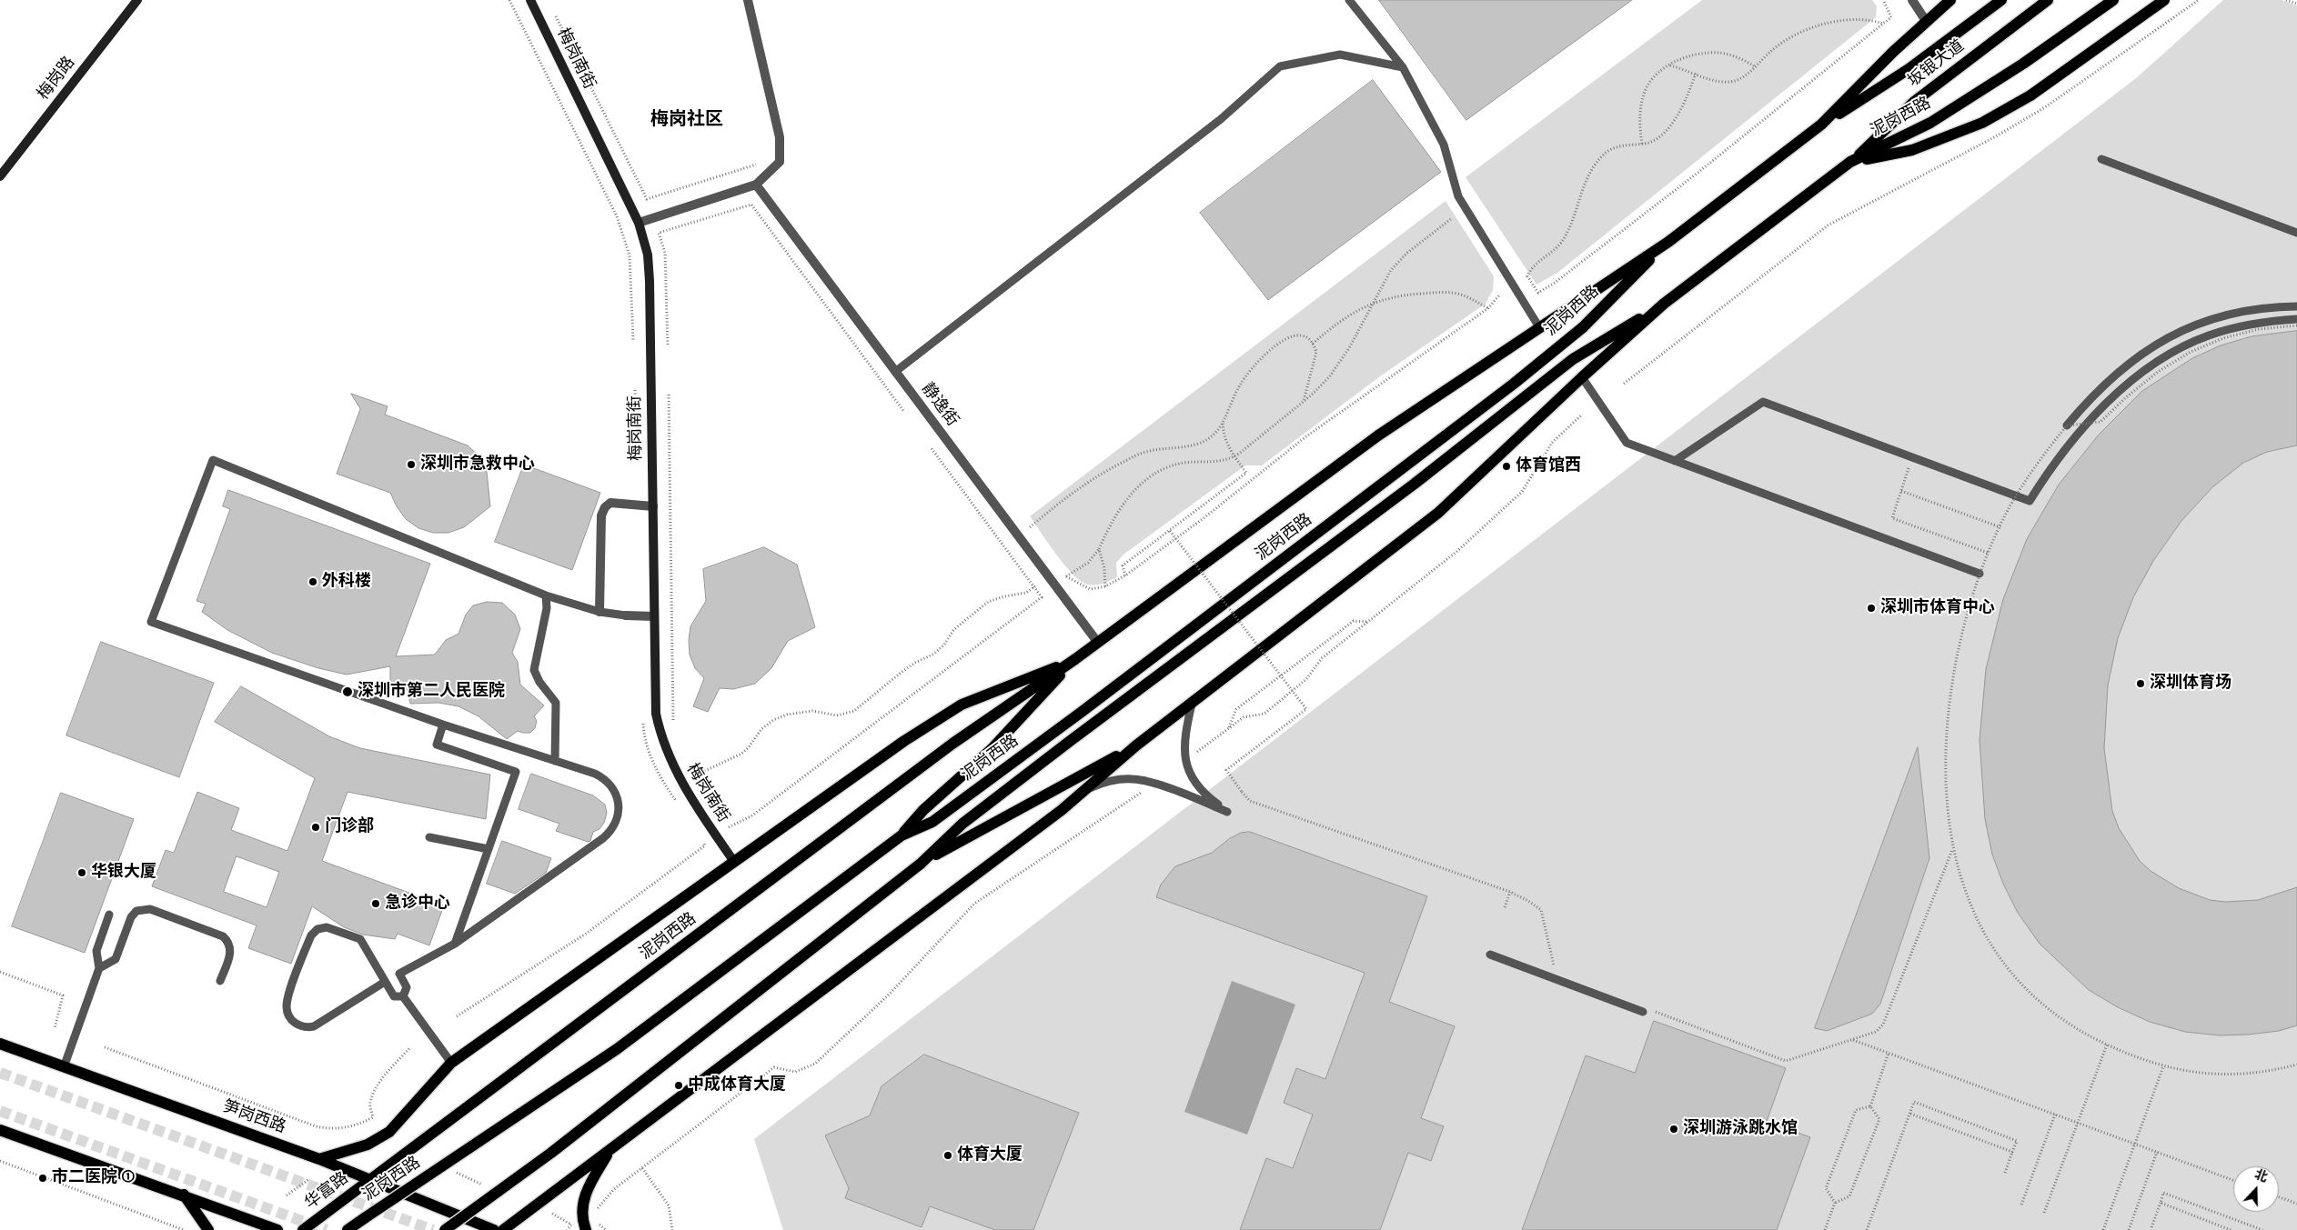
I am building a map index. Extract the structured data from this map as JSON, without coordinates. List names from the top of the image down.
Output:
{
  "streets": {
    "main road": [
      "坂银大道",
      "泥岗西路",
      "笋岗西路",
      "华富路"
    ],
    "street": ["梅岗南街", "梅岗路", "静逸街"]
  },
  "crossings": [
    ["坂银大道", "泥岗西路"],
    ["泥岗西路", "静逸街"],
    ["泥岗西路", "笋岗西路"],
    ["泥岗西路", "华富路"],
    ["笋岗西路", "华富路"]
  ],
  "districts": ["梅岗社区"],
  "places": [
    "深圳市急救中心",
    "体育馆西",
    "外科楼",
    "深圳市体育中心",
    "深圳体育场",
    "深圳市第二人民医院",
    "门诊部",
    "华银大厦",
    "急诊中心",
    "中成体育大厦",
    "深圳游泳跳水馆",
    "体育大厦",
    "市二医院 ①"
  ],
  "north": "top"
}
